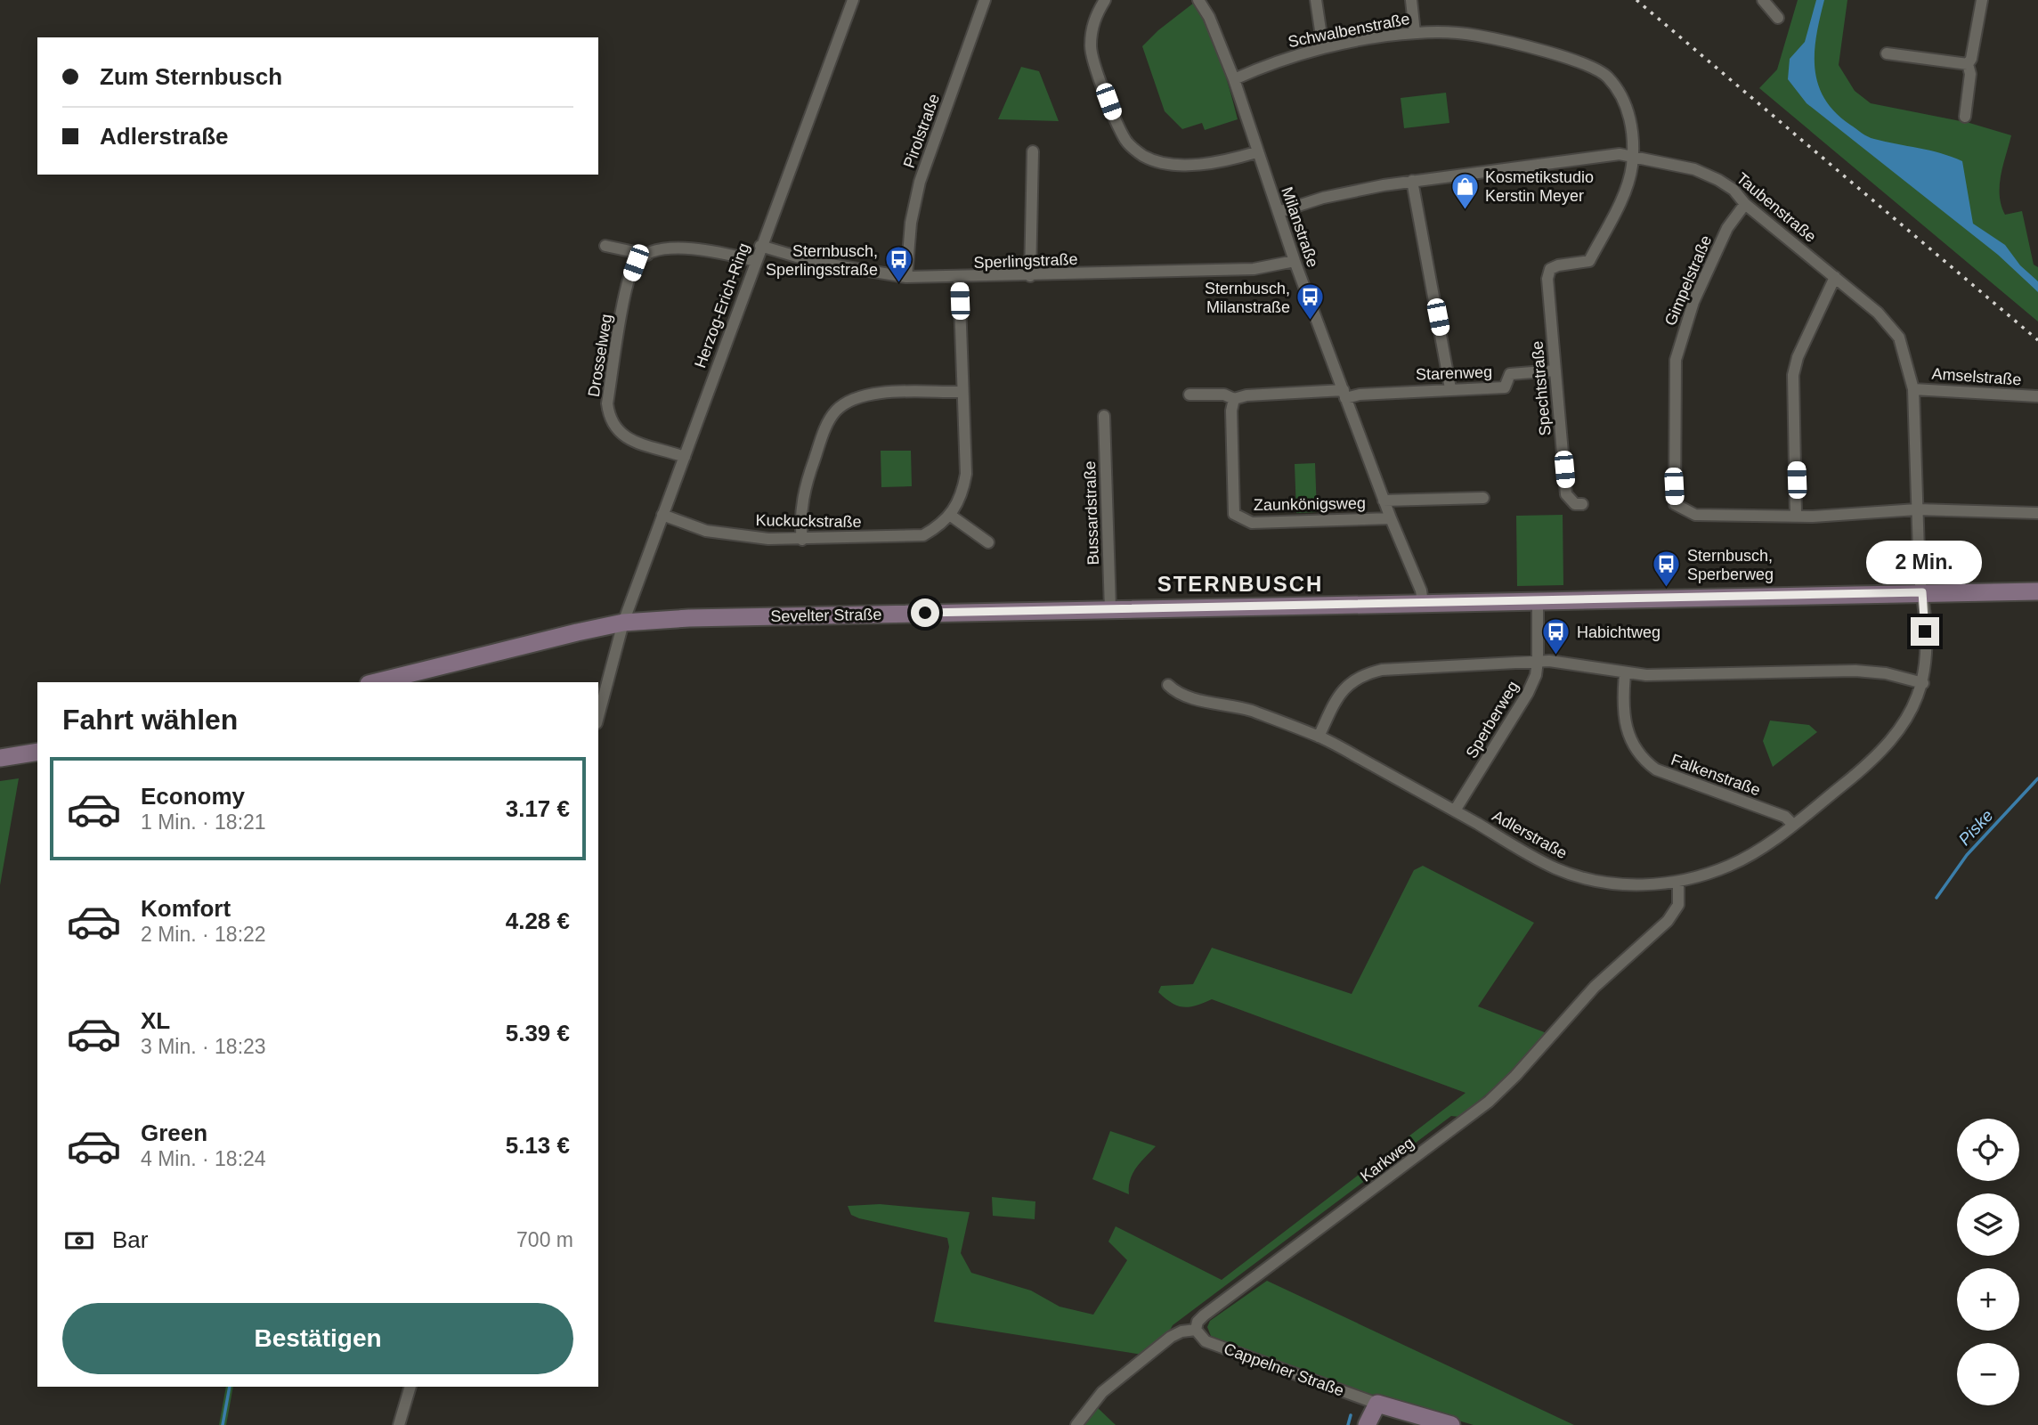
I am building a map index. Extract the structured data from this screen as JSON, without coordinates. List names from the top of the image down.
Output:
{
  "streets": {
    "street": [
      "Schwalbenstraße",
      "Pirolstraße",
      "Taubenstraße",
      "Milanstraße",
      "Sperlingstraße",
      "Gimpelstraße",
      "Herzog-Erich-Ring",
      "Drosselweg",
      "Starenweg",
      "Amselstraße",
      "Spechtstraße",
      "Zaunkönigsweg",
      "Bussardstraße",
      "Kuckuckstraße",
      "Sevelter Straße",
      "Sperberweg",
      "Falkenstraße",
      "Adlerstraße",
      "Karkweg",
      "Cappelner Straße"
    ]
  },
  "crossings": [
    ["Schwalbenstraße", "Taubenstraße"],
    ["Schwalbenstraße", "Milanstraße"],
    ["Schwalbenstraße", "Spechtstraße"],
    ["Pirolstraße", "Sperlingstraße"],
    ["Taubenstraße", "Milanstraße"],
    ["Taubenstraße", "Gimpelstraße"],
    ["Taubenstraße", "Amselstraße"],
    ["Taubenstraße", "Sevelter Straße"],
    ["Taubenstraße", "Adlerstraße"],
    ["Milanstraße", "Sperlingstraße"],
    ["Milanstraße", "Starenweg"],
    ["Milanstraße", "Zaunkönigsweg"],
    ["Milanstraße", "Sevelter Straße"],
    ["Sperlingstraße", "Herzog-Erich-Ring"],
    ["Herzog-Erich-Ring", "Drosselweg"],
    ["Herzog-Erich-Ring", "Kuckuckstraße"],
    ["Herzog-Erich-Ring", "Sevelter Straße"],
    ["Starenweg", "Spechtstraße"],
    ["Bussardstraße", "Sevelter Straße"],
    ["Sevelter Straße", "Sperberweg"],
    ["Sevelter Straße", "Adlerstraße"],
    ["Sperberweg", "Adlerstraße"],
    ["Falkenstraße", "Adlerstraße"],
    ["Adlerstraße", "Karkweg"],
    ["Karkweg", "Cappelner Straße"]
  ],
  "districts": ["STERNBUSCH"],
  "water": ["Piske"],
  "places": {
    "shop": ["Kosmetikstudio Kerstin Meyer"],
    "bus stop": [
      "Sternbusch, Sperlingsstraße",
      "Sternbusch, Milanstraße",
      "Sternbusch, Sperberweg",
      "Habichtweg"
    ]
  },
  "page": {
    "banner": ["Zum Sternbusch", "Adlerstraße"],
    "bubble": "2 Min.",
    "heading": "Fahrt wählen",
    "list": [
      {
        "name": "Economy",
        "note": "1 Min. · 18:21",
        "value": "3.17 €"
      },
      {
        "name": "Komfort",
        "note": "2 Min. · 18:22",
        "value": "4.28 €"
      },
      {
        "name": "XL",
        "note": "3 Min. · 18:23",
        "value": "5.39 €"
      },
      {
        "name": "Green",
        "note": "4 Min. · 18:24",
        "value": "5.13 €"
      }
    ],
    "map_buttons": ["+", "−"],
    "pay": ["Bar", "700 m"],
    "buttons": "Bestätigen"
  }
}
